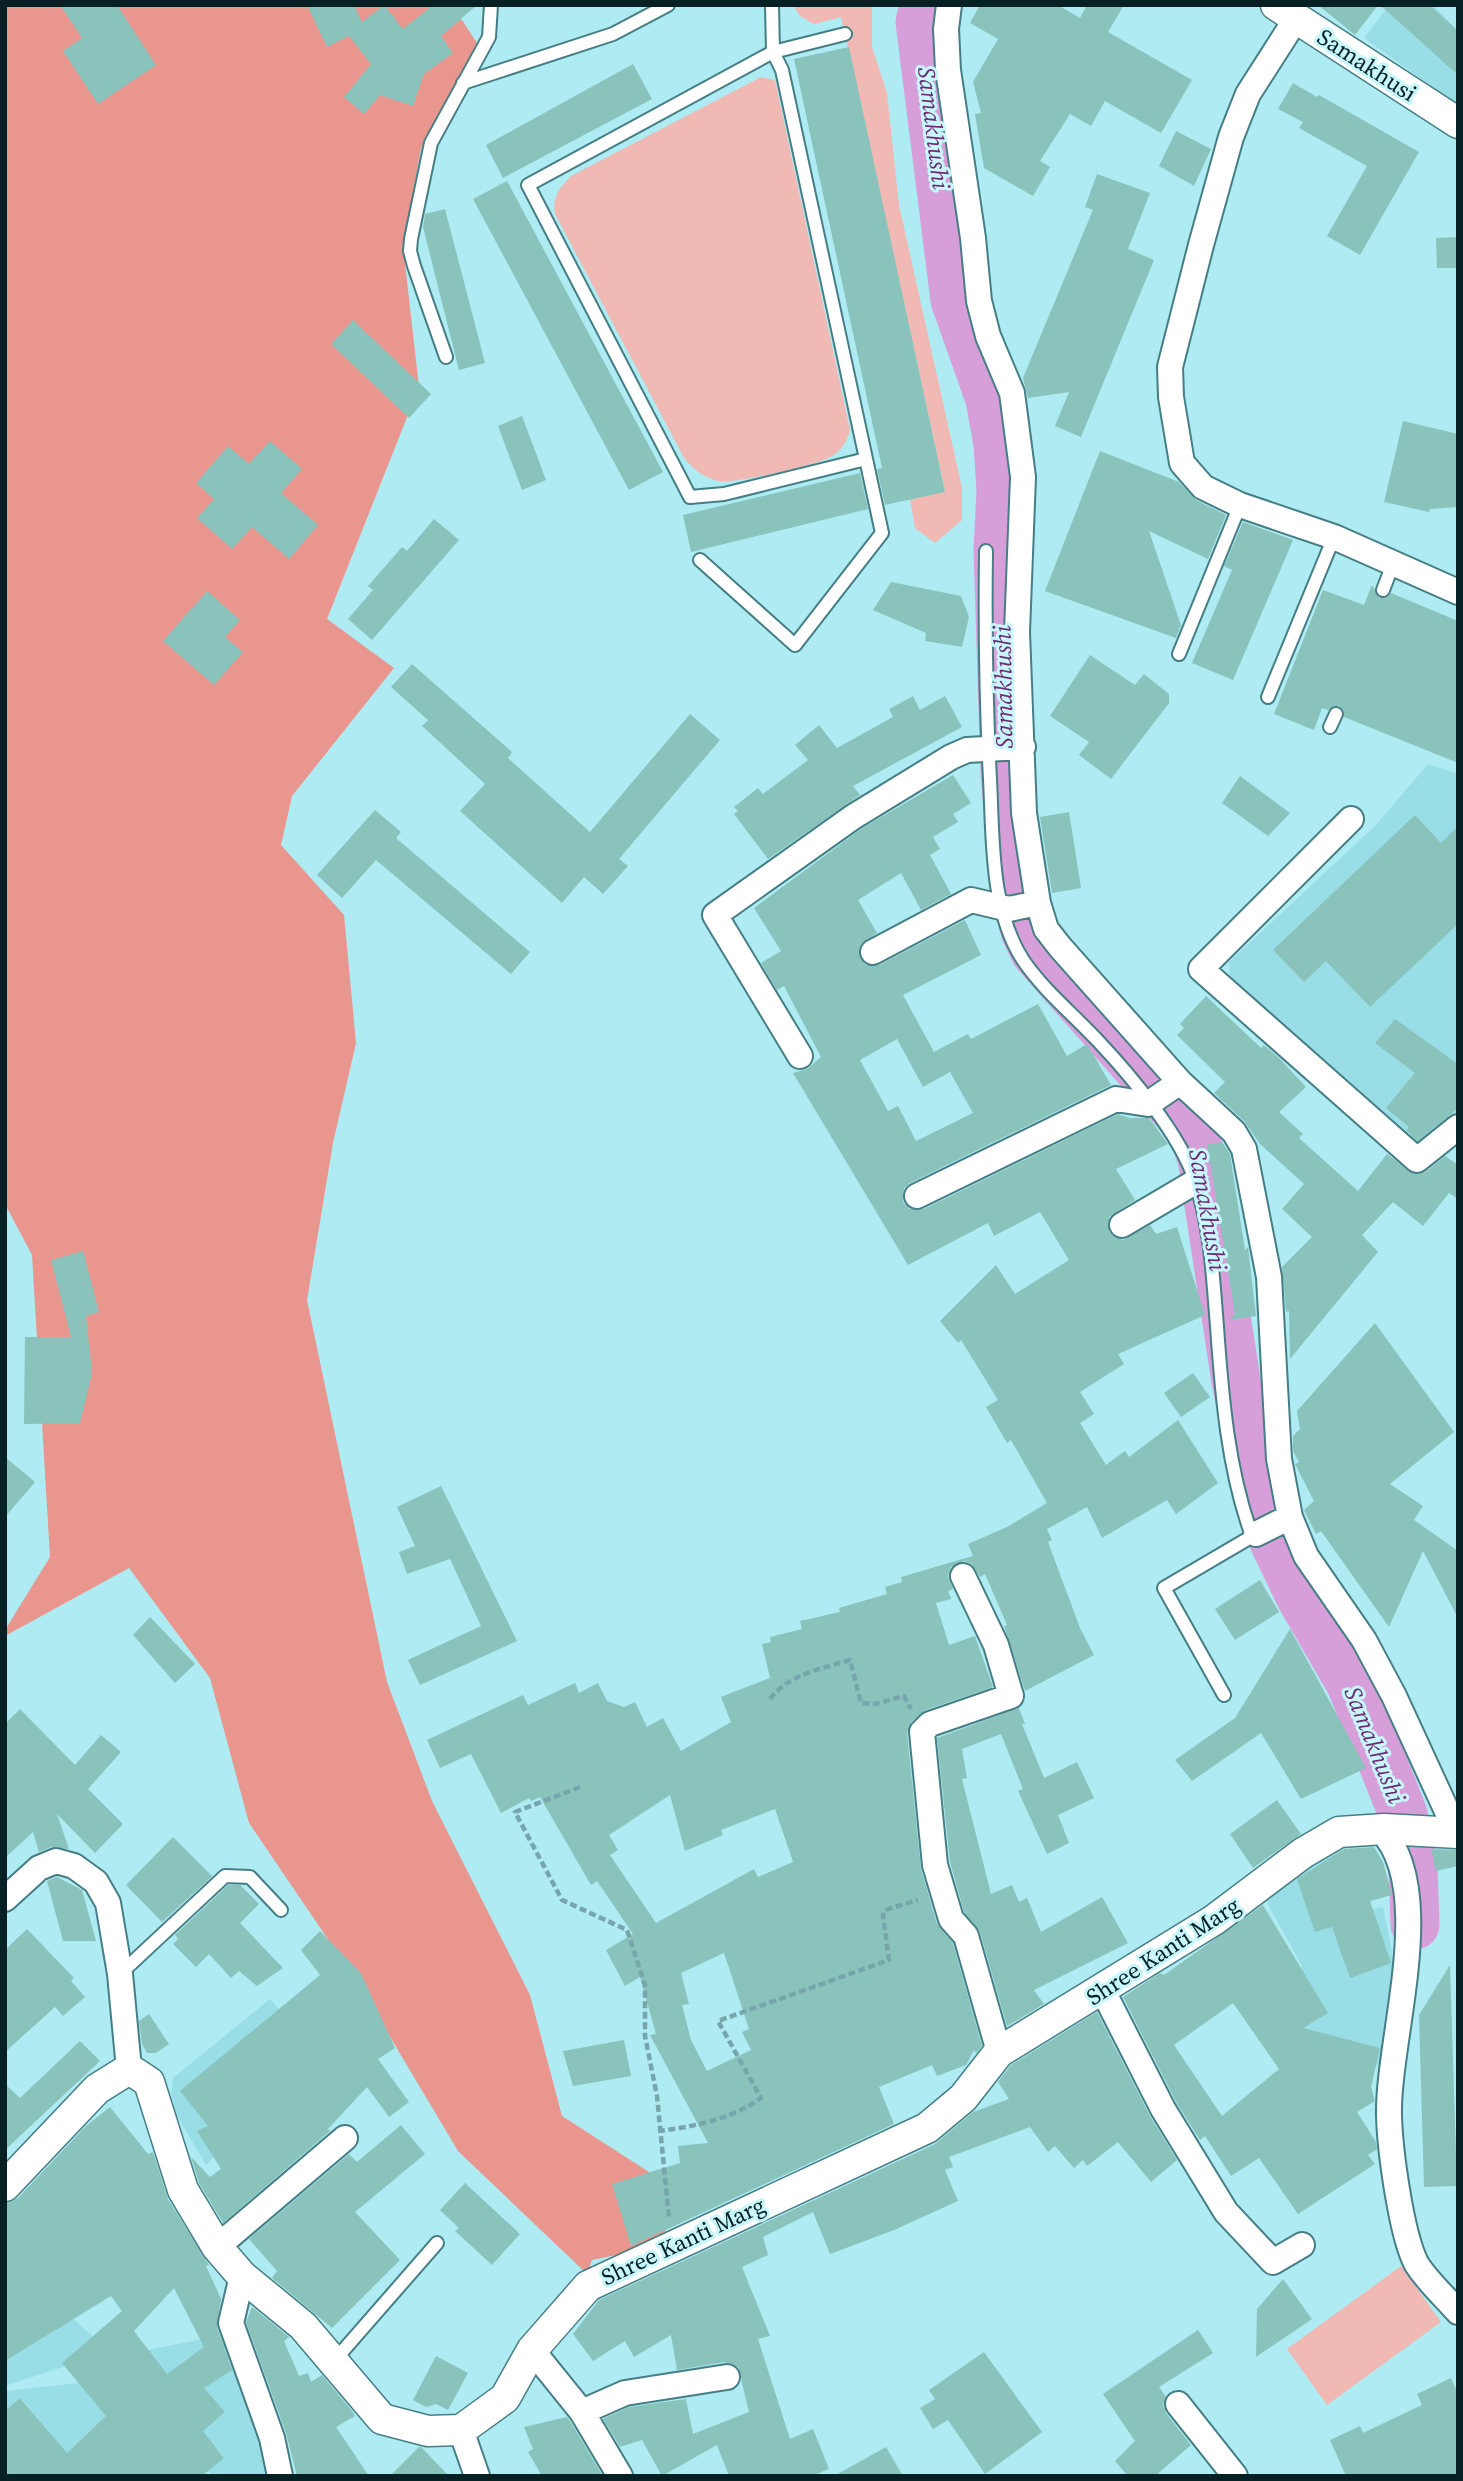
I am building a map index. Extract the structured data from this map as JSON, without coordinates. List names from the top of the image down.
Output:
{
  "streets": {
    "street": ["Samakhusi", "Shree Kanti Marg"]
  },
  "water": ["Samakhushi"]
}
